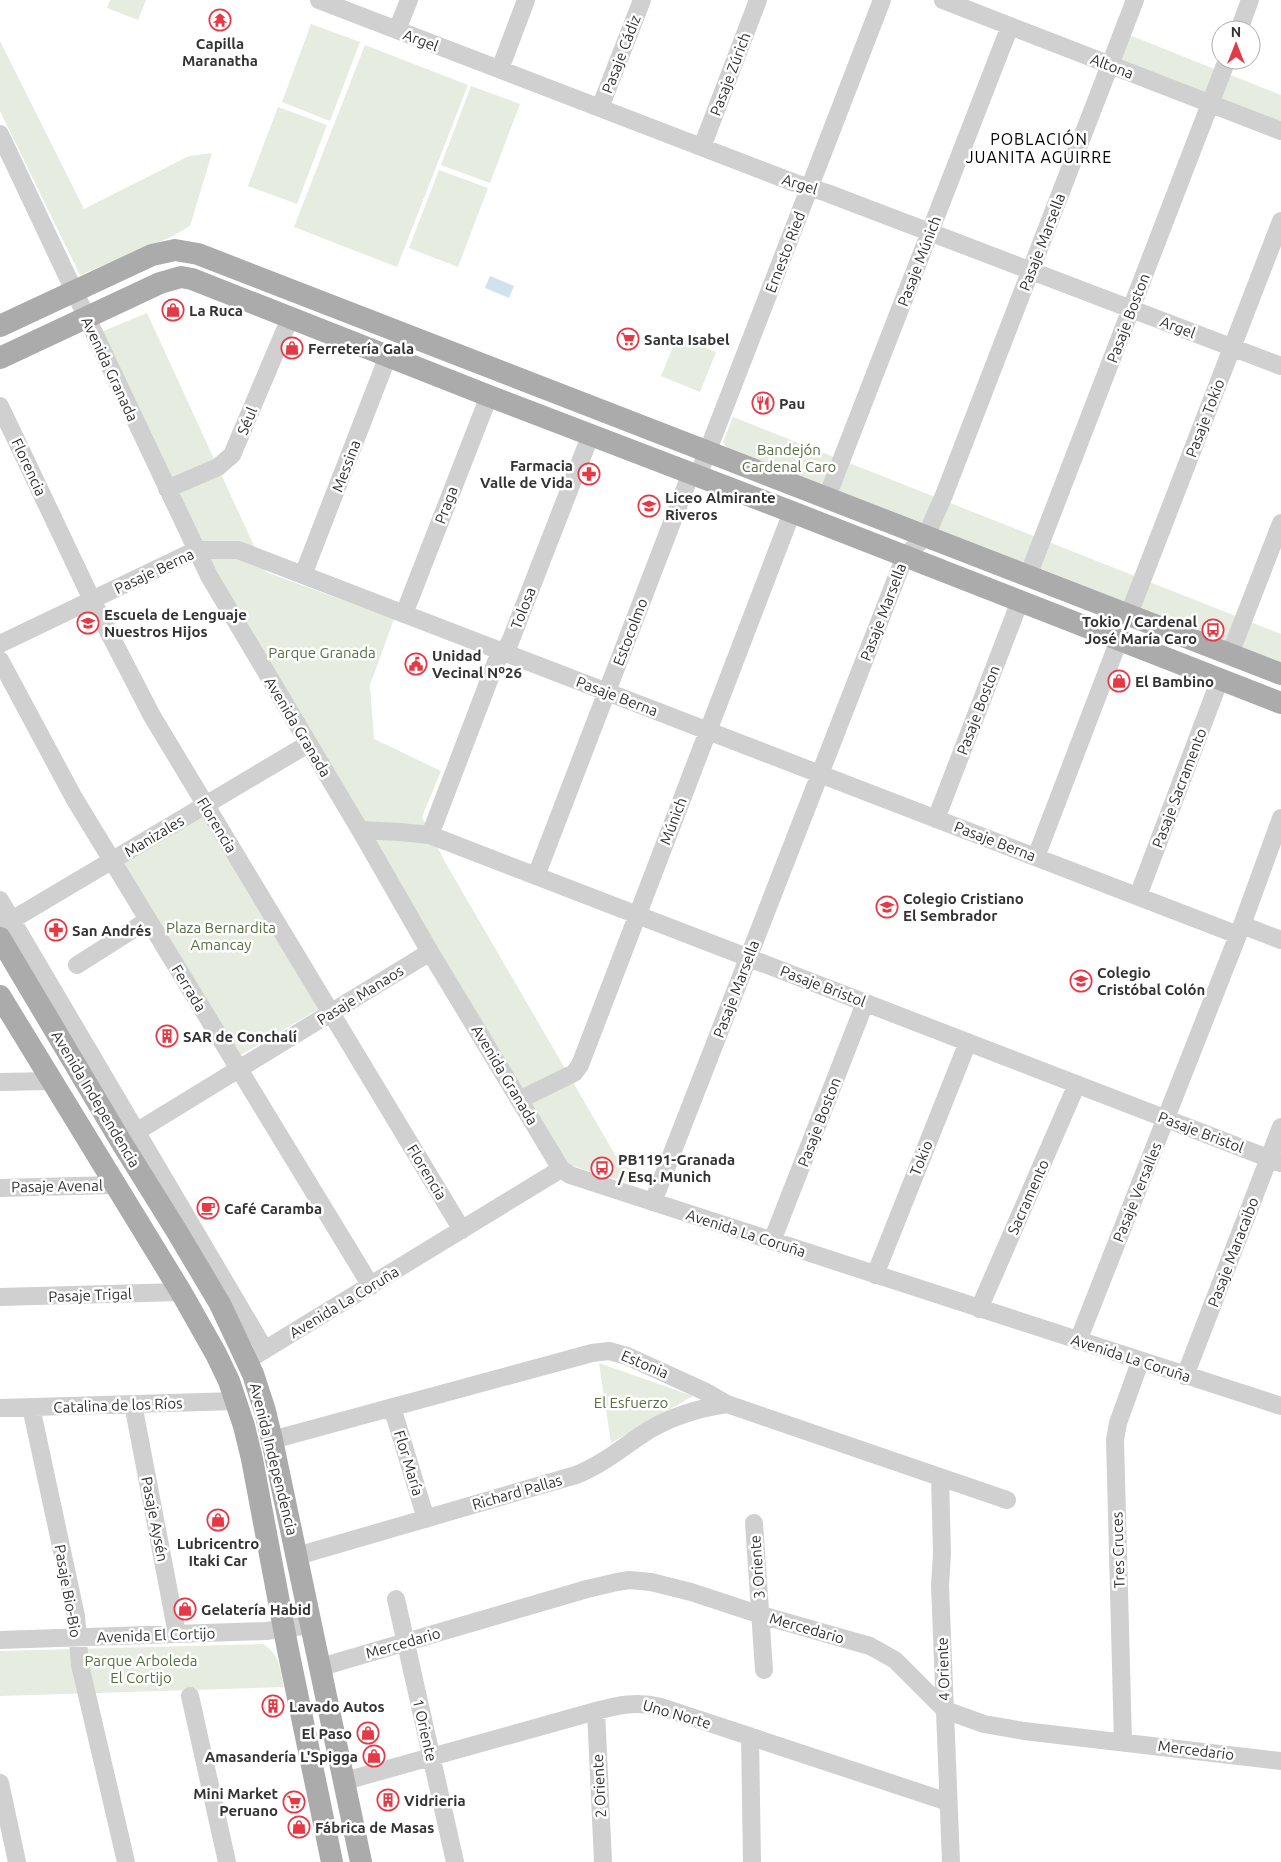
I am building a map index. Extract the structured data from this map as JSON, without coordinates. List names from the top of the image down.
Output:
{
  "streets": {
    "main road": ["Avenida Independencia"],
    "street": [
      "Argel",
      "Pasaje Cádiz",
      "Altona",
      "Pasaje Zúrich",
      "Pasaje Marsella",
      "Ernesto Ried",
      "Pasaje Múnich",
      "Pasaje Boston",
      "Avenida Granada",
      "Pasaje Tokio",
      "Séul",
      "Messina",
      "Florencia",
      "Praga",
      "Pasaje Berna",
      "Tolosa",
      "Estocolmo",
      "Pasaje Sacramento",
      "Múnich",
      "Manizales",
      "Pasaje Bristol",
      "Ferrada",
      "Pasaje Manaos",
      "Tokio",
      "Pasaje Avenal",
      "Pasaje Versalles",
      "Sacramento",
      "Avenida La Coruña",
      "Pasaje Maracaibo",
      "Pasaje Trigal",
      "Estonia",
      "Catalina de los Ríos",
      "Flor María",
      "Richard Pallas",
      "Pasaje Aysén",
      "Tres Cruces",
      "3 Oriente",
      "Pasaje Bio-Bio",
      "Mercedario",
      "Avenida El Cortijo",
      "4 Oriente",
      "Uno Norte",
      "1 Oriente",
      "2 Oriente"
    ]
  },
  "crossings": [
    ["Argel", "Pasaje Cádiz"],
    ["Argel", "Pasaje Zúrich"],
    ["Argel", "Pasaje Marsella"],
    ["Argel", "Ernesto Ried"],
    ["Argel", "Pasaje Múnich"],
    ["Argel", "Pasaje Boston"],
    ["Argel", "Pasaje Tokio"],
    ["Altona", "Pasaje Marsella"],
    ["Altona", "Pasaje Múnich"],
    ["Altona", "Pasaje Boston"],
    ["Pasaje Marsella", "Pasaje Berna"],
    ["Pasaje Marsella", "Pasaje Bristol"],
    ["Pasaje Marsella", "Avenida La Coruña"],
    ["Ernesto Ried", "Estocolmo"],
    ["Pasaje Boston", "Pasaje Berna"],
    ["Pasaje Boston", "Pasaje Bristol"],
    ["Pasaje Boston", "Avenida La Coruña"],
    ["Avenida Granada", "Séul"],
    ["Avenida Granada", "Pasaje Berna"],
    ["Avenida Granada", "Múnich"],
    ["Avenida Granada", "Manizales"],
    ["Avenida Granada", "Pasaje Bristol"],
    ["Avenida Granada", "Pasaje Manaos"],
    ["Avenida Granada", "Avenida La Coruña"],
    ["Messina", "Pasaje Berna"],
    ["Florencia", "Pasaje Berna"],
    ["Florencia", "Manizales"],
    ["Florencia", "Pasaje Manaos"],
    ["Florencia", "Avenida La Coruña"],
    ["Praga", "Pasaje Berna"],
    ["Pasaje Berna", "Tolosa"],
    ["Pasaje Berna", "Estocolmo"],
    ["Pasaje Berna", "Pasaje Sacramento"],
    ["Pasaje Berna", "Múnich"],
    ["Pasaje Berna", "Pasaje Versalles"],
    ["Tolosa", "Pasaje Bristol"],
    ["Estocolmo", "Pasaje Bristol"],
    ["Múnich", "Pasaje Bristol"],
    ["Manizales", "Ferrada"],
    ["Manizales", "Avenida Independencia"],
    ["Pasaje Bristol", "Tokio"],
    ["Pasaje Bristol", "Pasaje Versalles"],
    ["Pasaje Bristol", "Sacramento"],
    ["Pasaje Bristol", "Pasaje Maracaibo"],
    ["Ferrada", "Pasaje Manaos"],
    ["Ferrada", "Avenida La Coruña"],
    ["Pasaje Manaos", "Avenida Independencia"],
    ["Avenida Independencia", "Pasaje Avenal"],
    ["Avenida Independencia", "Avenida La Coruña"],
    ["Avenida Independencia", "Pasaje Trigal"],
    ["Avenida Independencia", "Estonia"],
    ["Avenida Independencia", "Catalina de los Ríos"],
    ["Avenida Independencia", "Richard Pallas"],
    ["Avenida Independencia", "Mercedario"],
    ["Avenida Independencia", "Avenida El Cortijo"],
    ["Avenida Independencia", "Uno Norte"],
    ["Tokio", "Avenida La Coruña"],
    ["Pasaje Versalles", "Avenida La Coruña"],
    ["Sacramento", "Avenida La Coruña"],
    ["Avenida La Coruña", "Pasaje Maracaibo"],
    ["Avenida La Coruña", "Tres Cruces"],
    ["Estonia", "Flor María"],
    ["Estonia", "Richard Pallas"],
    ["Estonia", "4 Oriente"],
    ["Catalina de los Ríos", "Pasaje Aysén"],
    ["Catalina de los Ríos", "Pasaje Bio-Bio"],
    ["Flor María", "Richard Pallas"],
    ["Pasaje Aysén", "Avenida El Cortijo"],
    ["Tres Cruces", "Mercedario"],
    ["3 Oriente", "Mercedario"],
    ["Pasaje Bio-Bio", "Avenida El Cortijo"],
    ["Mercedario", "4 Oriente"],
    ["Mercedario", "1 Oriente"],
    ["4 Oriente", "Uno Norte"],
    ["Uno Norte", "1 Oriente"],
    ["Uno Norte", "2 Oriente"]
  ],
  "districts": ["POBLACIÓN JUANITA AGUIRRE"],
  "parks": [
    "Bandejón Cardenal Caro",
    "Parque Granada",
    "Plaza Bernardita Amancay",
    "El Esfuerzo",
    "Parque Arboleda El Cortijo"
  ],
  "places": {
    "temple": ["Capilla Maranatha"],
    "shop": [
      "La Ruca",
      "Ferretería Gala",
      "El Bambino",
      "Lubricentro Itaki Car",
      "Gelatería Habid",
      "El Paso",
      "Amasandería L'Spigga",
      "Fábrica de Masas"
    ],
    "supermarket": ["Santa Isabel", "Mini Market Peruano"],
    "restaurant": ["Pau"],
    "pharmacy": ["Farmacia Valle de Vida", "San Andrés"],
    "school or university": [
      "Liceo Almirante Riveros",
      "Escuela de Lenguaje Nuestros Hijos",
      "Colegio Cristiano El Sembrador",
      "Colegio Cristóbal Colón"
    ],
    "bus stop": ["Tokio / Cardenal José María Caro", "PB1191-Granada / Esq. Munich"],
    "public building": ["Unidad Vecinal Nº26"],
    "building": ["SAR de Conchalí", "Lavado Autos", "Vidrieria"],
    "cafe": ["Café Caramba"]
  },
  "north": "top"
}
